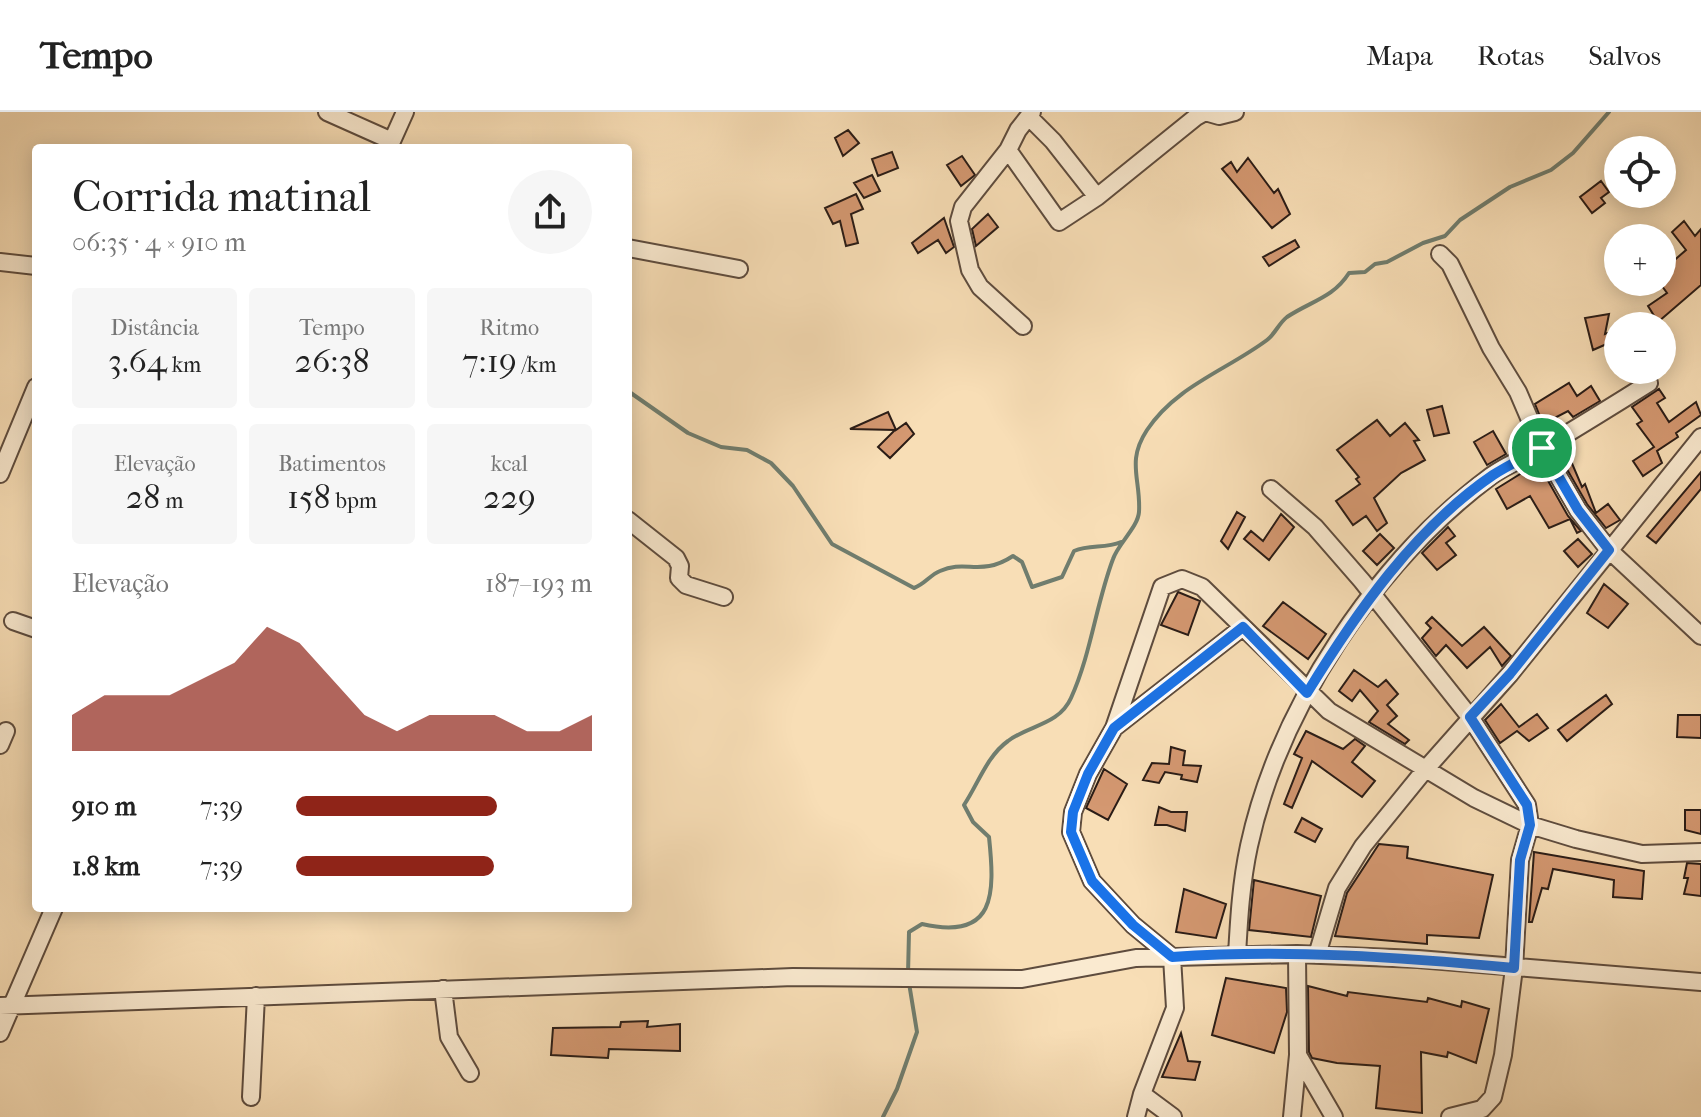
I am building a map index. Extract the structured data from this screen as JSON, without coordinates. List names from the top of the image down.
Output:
{
  "page": {
    "header": "Tempo",
    "nav": ["Mapa", "Rotas", "Salvos"],
    "map_buttons": ["+", "−"],
    "heading": ["Corrida matinal", "06:35 · 4 × 910 m"],
    "stats": [
      ["Distância", "3.64 km"],
      ["Tempo", "26:38"],
      ["Ritmo", "7:19 /km"],
      ["Elevação", "28 m"],
      ["Batimentos", "158 bpm"],
      ["kcal", "229"]
    ],
    "chart": ["Elevação", "187–193 m"],
    "list": [
      {
        "name": "910 m",
        "note": "7:39"
      },
      {
        "name": "1.8 km",
        "note": "7:39"
      }
    ]
  }
}
